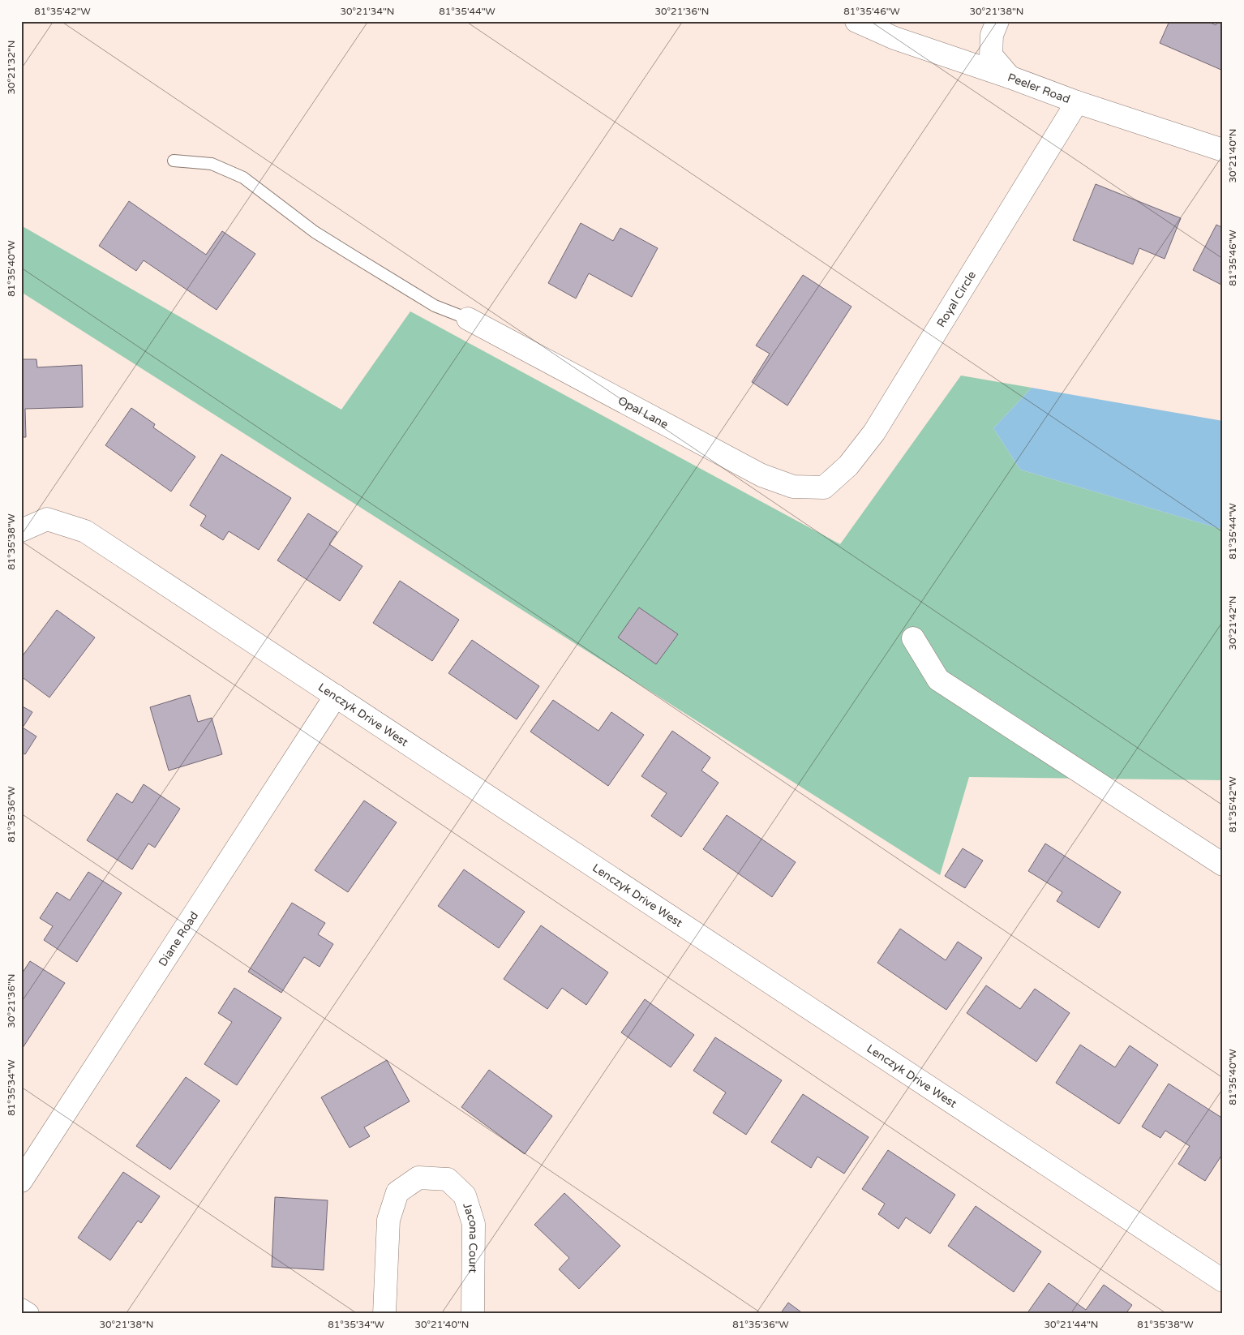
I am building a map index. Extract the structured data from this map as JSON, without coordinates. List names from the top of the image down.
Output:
{
  "streets": {
    "street": [
      "Peeler Road",
      "Royal Circle",
      "Opal Lane",
      "Lenczyk Drive West",
      "Diane Road",
      "Jacona Court"
    ]
  },
  "crossings": [
    ["Peeler Road", "Royal Circle"],
    ["Royal Circle", "Opal Lane"],
    ["Lenczyk Drive West", "Diane Road"]
  ],
  "coordinates": [
    "81°35'42\"W",
    "30°21'34\"N",
    "81°35'44\"W",
    "30°21'36\"N",
    "81°35'46\"W",
    "30°21'38\"N",
    "30°21'32\"N",
    "30°21'40\"N",
    "81°35'40\"W",
    "81°35'38\"W",
    "30°21'42\"N",
    "81°35'36\"W",
    "81°35'34\"W",
    "30°21'44\"N"
  ]
}
